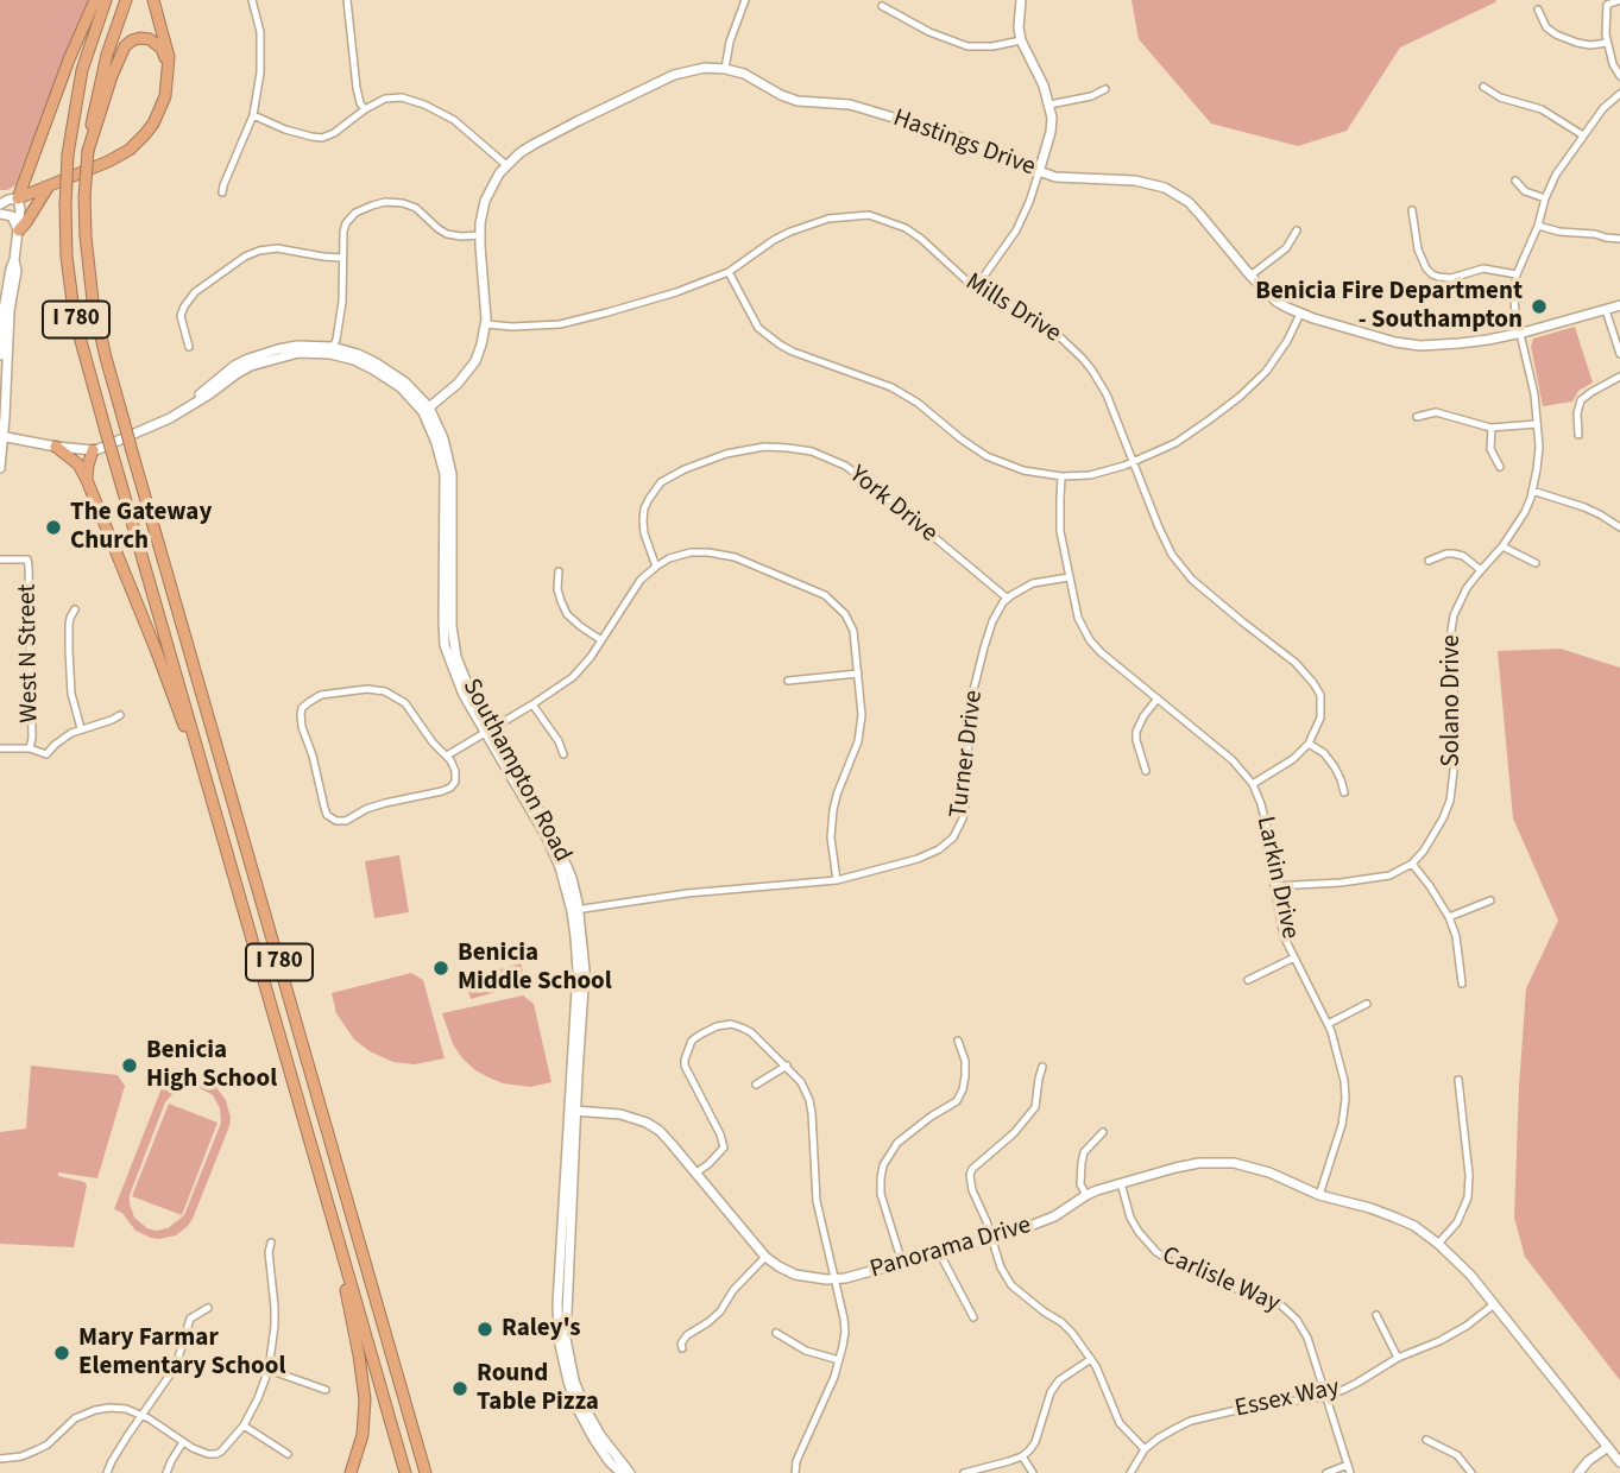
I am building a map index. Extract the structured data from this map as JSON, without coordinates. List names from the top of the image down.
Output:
{
  "streets": {
    "highway": ["I 780"],
    "street": [
      "Hastings Drive",
      "Mills Drive",
      "York Drive",
      "West N Street",
      "Solano Drive",
      "Turner Drive",
      "Southampton Road",
      "Larkin Drive",
      "Panorama Drive",
      "Carlisle Way",
      "Essex Way"
    ]
  },
  "crossings": [
    ["Hastings Drive", "Mills Drive"],
    ["Hastings Drive", "Solano Drive"],
    ["Hastings Drive", "Southampton Road"],
    ["York Drive", "Turner Drive"],
    ["Turner Drive", "Southampton Road"],
    ["Southampton Road", "Panorama Drive"],
    ["Larkin Drive", "Panorama Drive"],
    ["Panorama Drive", "Carlisle Way"],
    ["Panorama Drive", "Essex Way"],
    ["Carlisle Way", "Essex Way"]
  ],
  "places": [
    "Benicia Fire Department - Southampton",
    "The Gateway Church",
    "Benicia Middle School",
    "Benicia High School",
    "Raley's",
    "Mary Farmar Elementary School",
    "Round Table Pizza"
  ]
}
